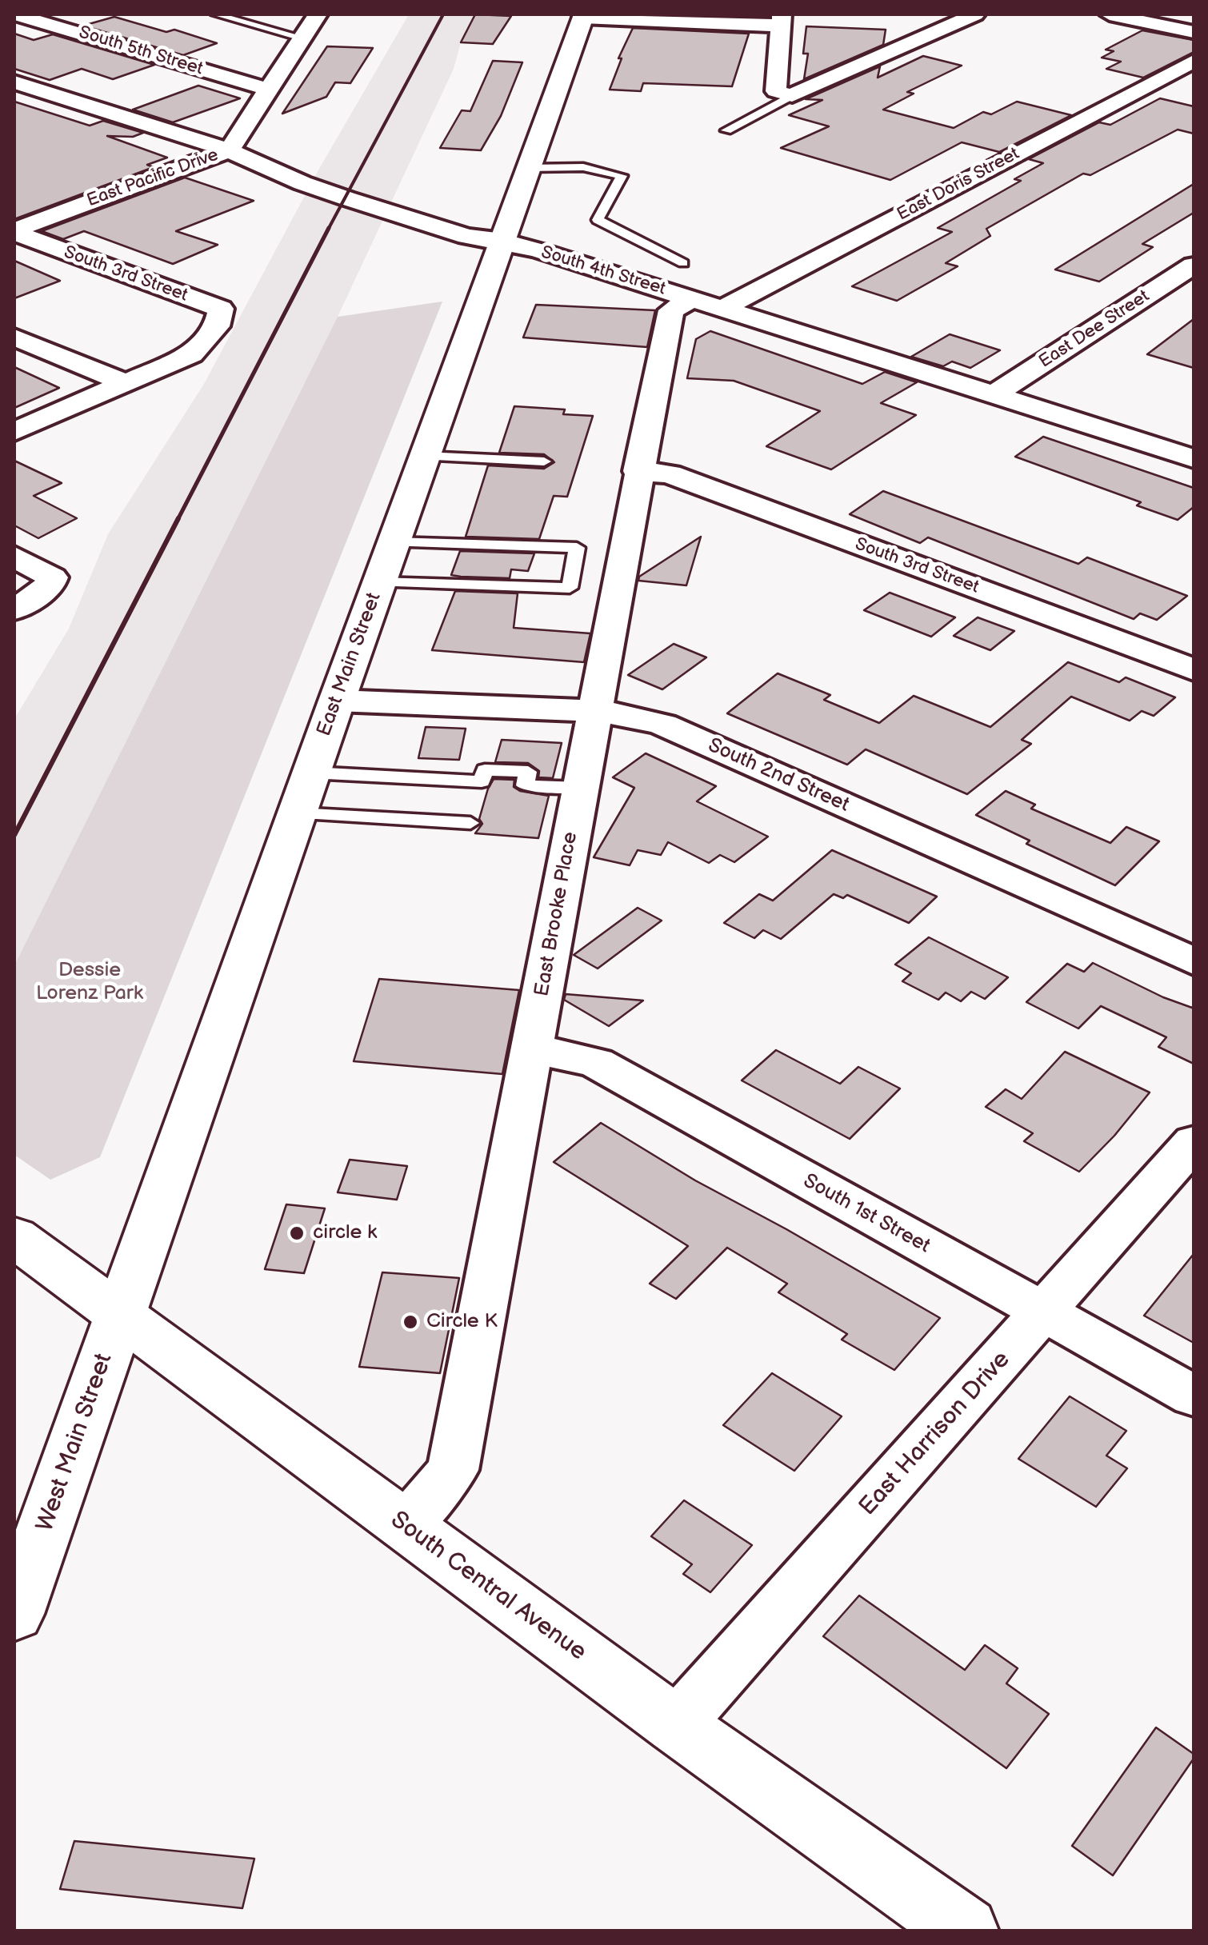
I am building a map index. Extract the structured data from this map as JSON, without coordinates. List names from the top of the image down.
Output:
{
  "streets": {
    "main road": ["East Main Street", "West Main Street", "South Central Avenue"],
    "street": [
      "South 5th Street",
      "East Pacific Drive",
      "East Doris Street",
      "South 4th Street",
      "South 3rd Street",
      "East Dee Street",
      "South 2nd Street",
      "East Brooke Place",
      "South 1st Street",
      "East Harrison Drive"
    ]
  },
  "crossings": [
    ["South 5th Street", "East Pacific Drive"],
    ["East Pacific Drive", "South 4th Street"],
    ["East Pacific Drive", "South 3rd Street"],
    ["East Doris Street", "South 4th Street"],
    ["South 4th Street", "East Dee Street"],
    ["South 4th Street", "East Main Street"],
    ["South 4th Street", "East Brooke Place"],
    ["South 3rd Street", "East Brooke Place"],
    ["East Main Street", "South 2nd Street"],
    ["East Main Street", "West Main Street"],
    ["East Main Street", "South Central Avenue"],
    ["South 2nd Street", "East Brooke Place"],
    ["East Brooke Place", "South 1st Street"],
    ["East Brooke Place", "South Central Avenue"],
    ["South 1st Street", "East Harrison Drive"],
    ["East Harrison Drive", "South Central Avenue"],
    ["West Main Street", "South Central Avenue"]
  ],
  "parks": ["Dessie Lorenz Park"],
  "places": ["circle k", "Circle K"]
}
